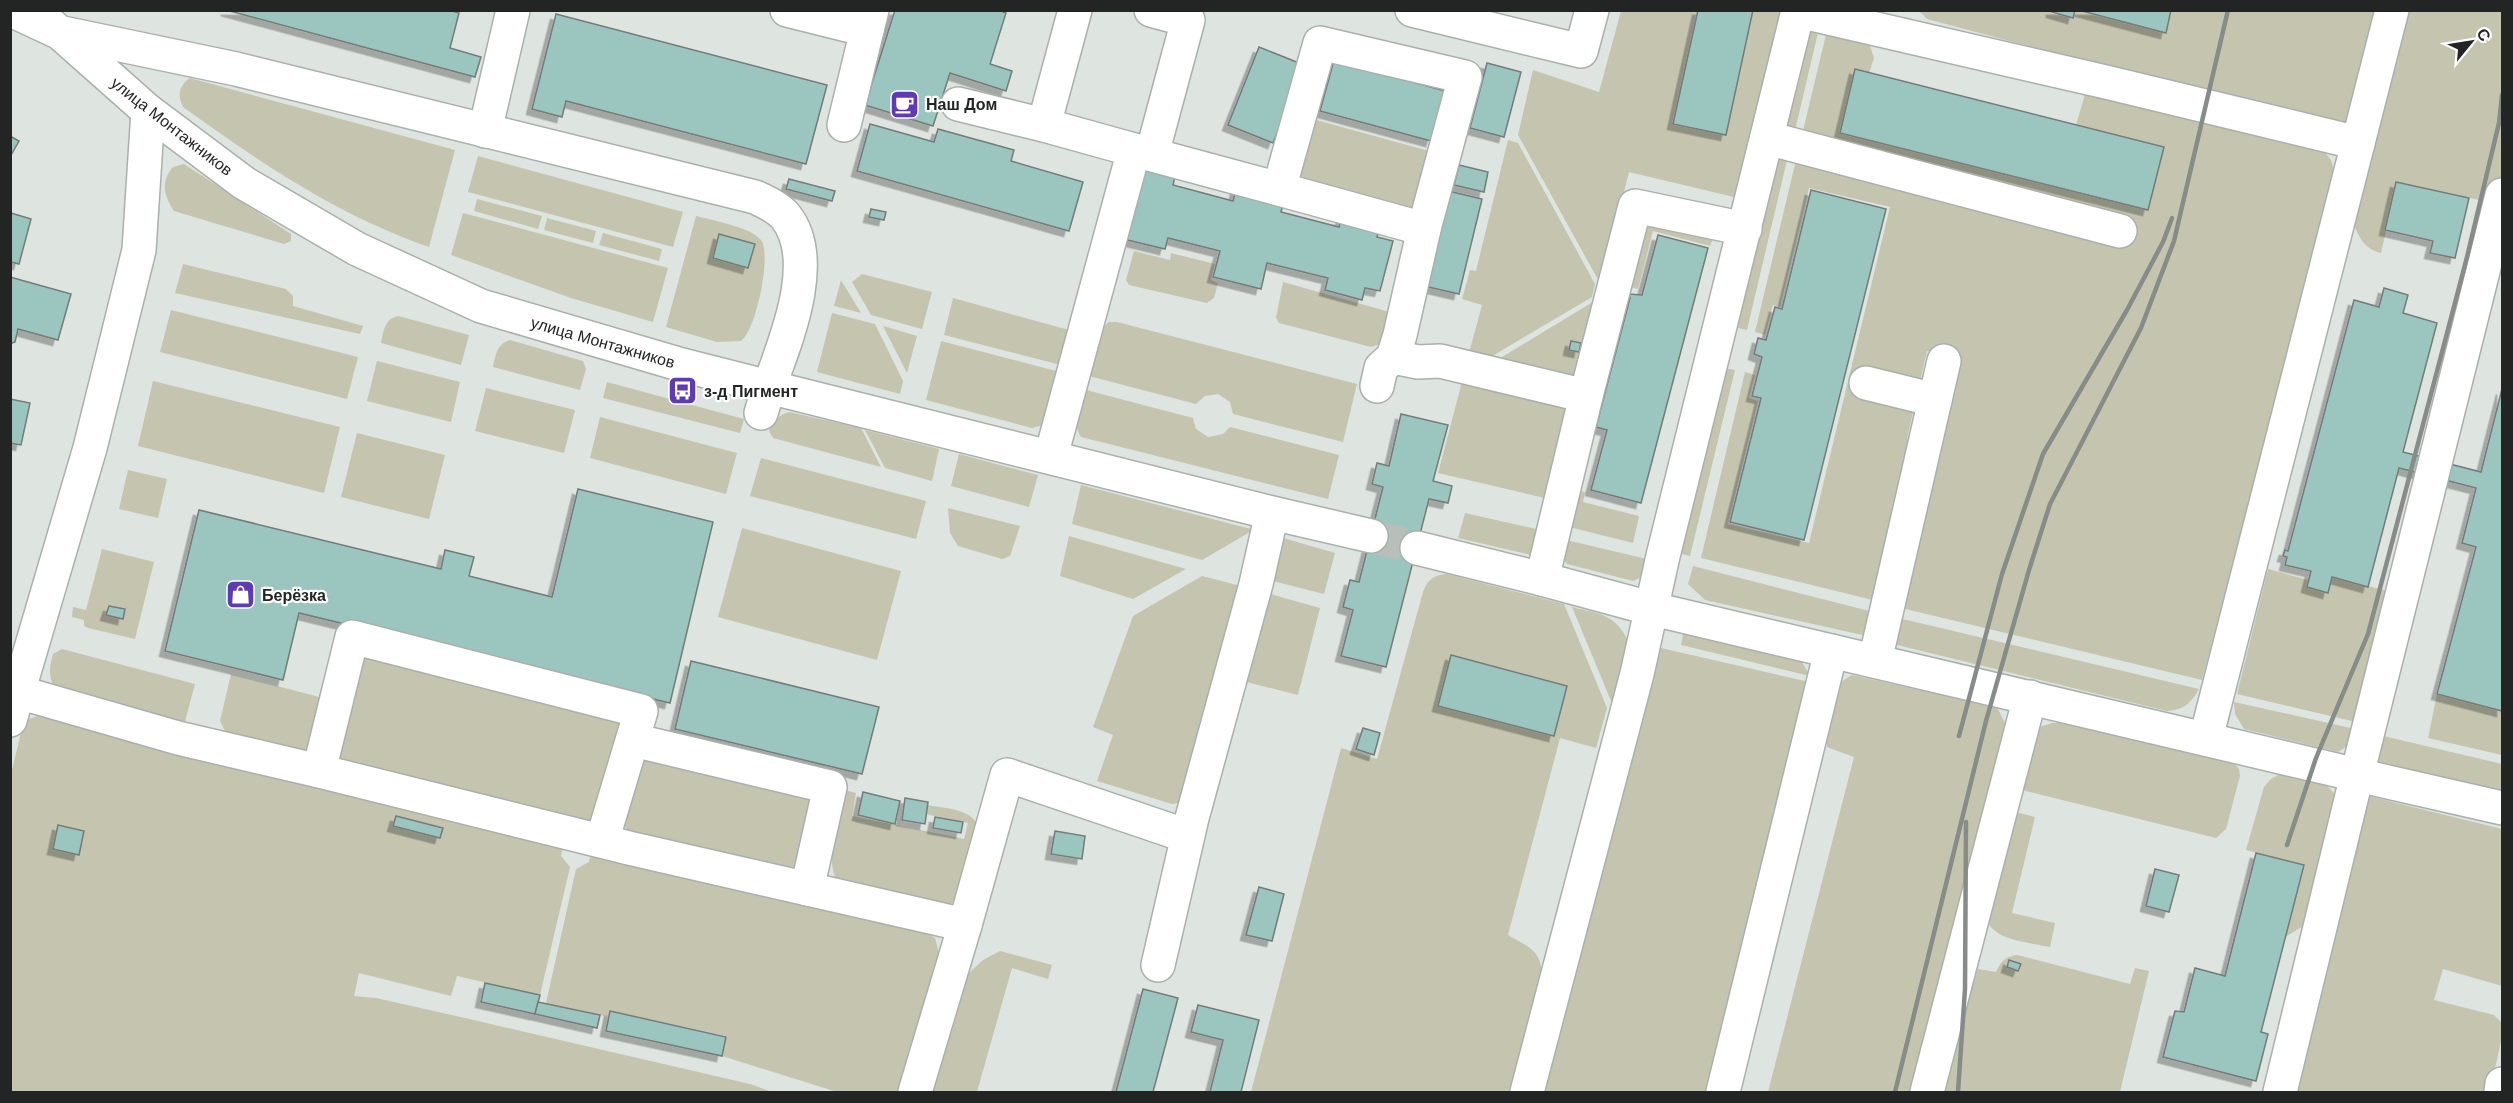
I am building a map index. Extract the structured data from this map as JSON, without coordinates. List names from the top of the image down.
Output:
{
  "streets": {
    "street": ["улица Монтажников"]
  },
  "places": {
    "cafe": ["Наш Дом"],
    "bus stop": ["з-д Пигмент"],
    "shop": ["Берёзка"]
  },
  "north": "top right"
}
